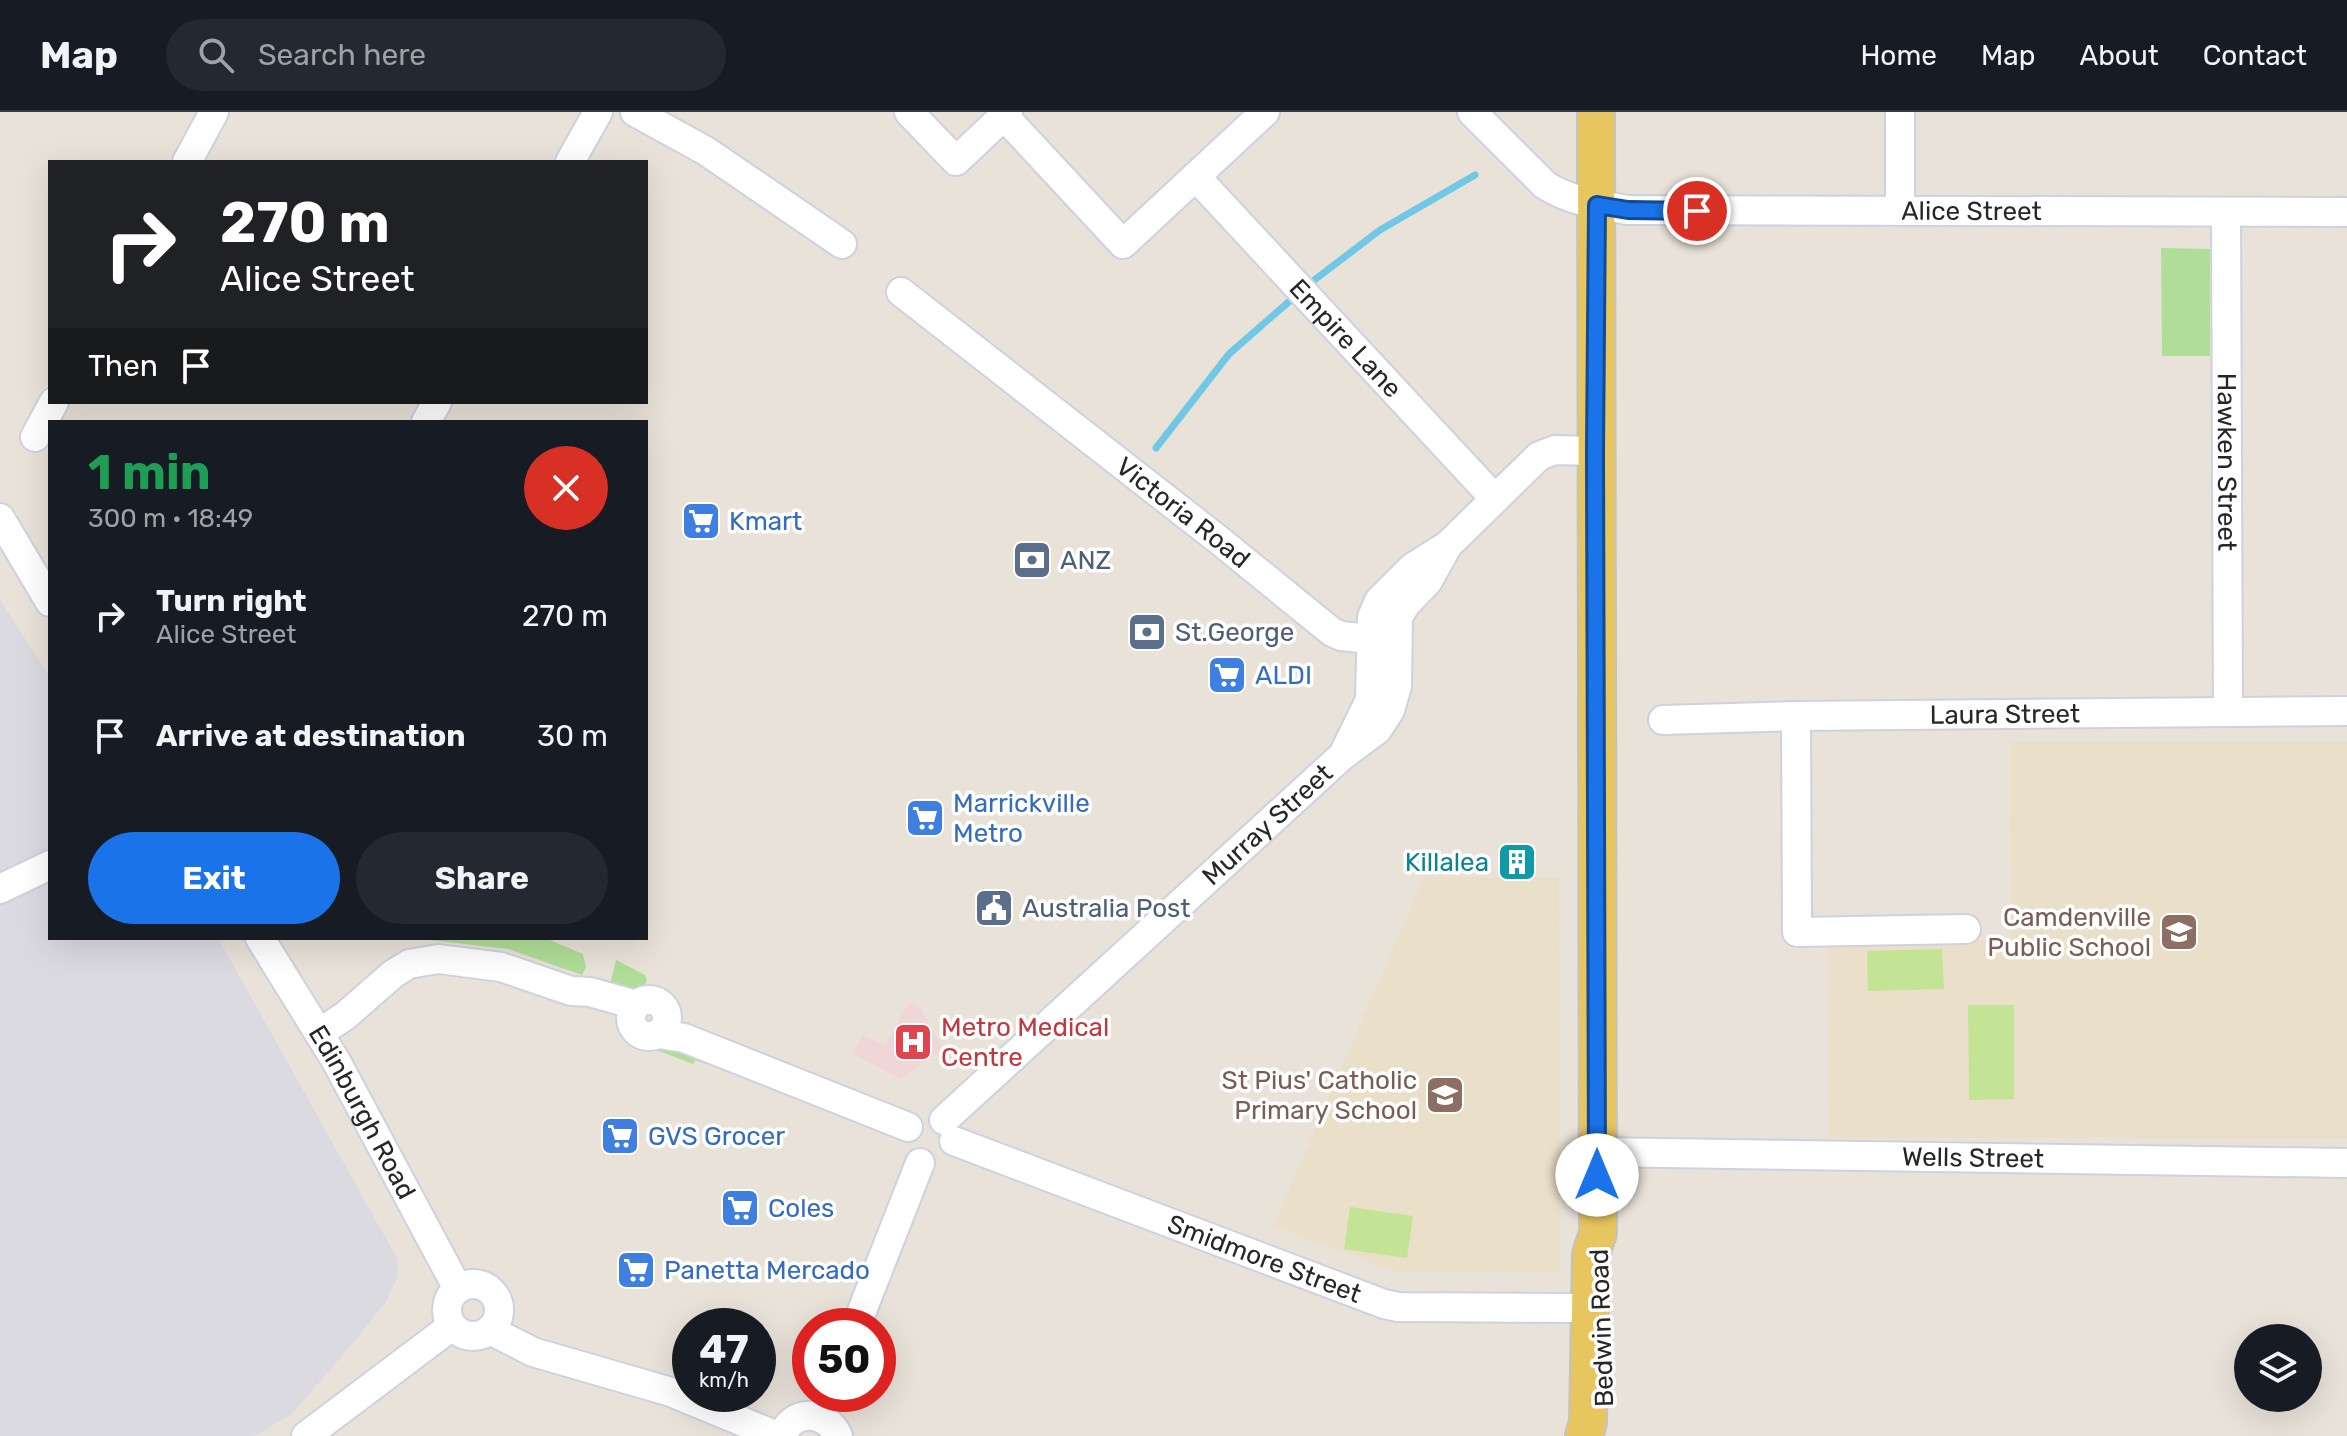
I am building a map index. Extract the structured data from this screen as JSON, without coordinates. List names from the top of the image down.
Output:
{
  "streets": {
    "main road": ["Bedwin Road"],
    "street": [
      "Alice Street",
      "Empire Lane",
      "Hawken Street",
      "Victoria Road",
      "Laura Street",
      "Murray Street",
      "Edinburgh Road",
      "Wells Street",
      "Smidmore Street"
    ]
  },
  "crossings": [
    ["Alice Street", "Hawken Street"],
    ["Hawken Street", "Laura Street"],
    ["Victoria Road", "Murray Street"],
    ["Murray Street", "Smidmore Street"],
    ["Smidmore Street", "Bedwin Road"]
  ],
  "places": {
    "supermarket": [
      "Kmart",
      "ALDI",
      "Marrickville Metro",
      "GVS Grocer",
      "Coles",
      "Panetta Mercado"
    ],
    "bank": ["ANZ", "St.George"],
    "building": ["Killalea"],
    "public building": ["Australia Post"],
    "school or university": ["Camdenville Public School", "St Pius' Catholic Primary School"],
    "hospital": ["Metro Medical Centre"]
  },
  "page": {
    "header": "Map",
    "search": "Search here",
    "nav": [
      "Home",
      "Map",
      "About",
      "Contact"
    ],
    "turn": ["270 m", "Alice Street"],
    "then": "Then",
    "heading": ["1 min", "300 m · 18:49"],
    "list": [
      {
        "name": "Turn right",
        "note": "Alice Street",
        "value": "270 m"
      },
      {
        "name": "Arrive at destination",
        "value": "30 m"
      }
    ],
    "buttons": ["Exit", "Share"],
    "speed": "47 km/h",
    "limit": "50"
  }
}
